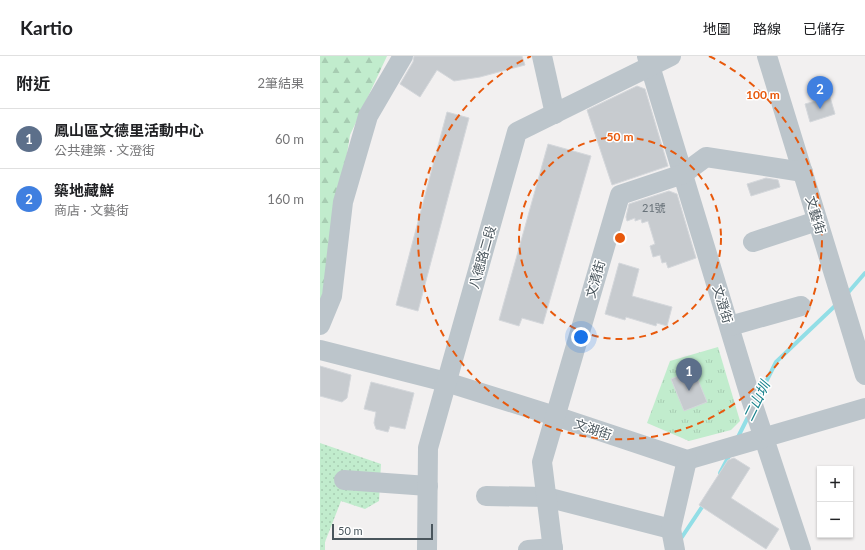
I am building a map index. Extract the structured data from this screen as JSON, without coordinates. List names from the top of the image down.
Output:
{
  "streets": {
    "street": [
      "文藝街",
      "八德路二段",
      "文清街",
      "文澄街",
      "文湖街"
    ]
  },
  "crossings": [
    ["文藝街", "文清街"],
    ["八德路二段", "文澄街"],
    ["八德路二段", "文湖街"],
    ["文清街", "文澄街"],
    ["文清街", "文湖街"]
  ],
  "water": ["二山圳"],
  "house_numbers": ["21號"],
  "scale_bar": "50 m",
  "page": {
    "header": "Kartio",
    "nav": ["地圖", "路線", "已儲存"],
    "heading": ["附近", "2筆結果"],
    "pins": ["2", "1"],
    "list": [
      {
        "mark": "1",
        "name": "鳳山區文德里活動中心",
        "note": "公共建築 · 文澄街",
        "value": "60 m"
      },
      {
        "mark": "2",
        "name": "築地藏鮮",
        "note": "商店 · 文藝街",
        "value": "160 m"
      }
    ],
    "map_buttons": ["+", "−"],
    "scale": "50 m"
  },
  "rings": ["100 m", "50 m"]
}
